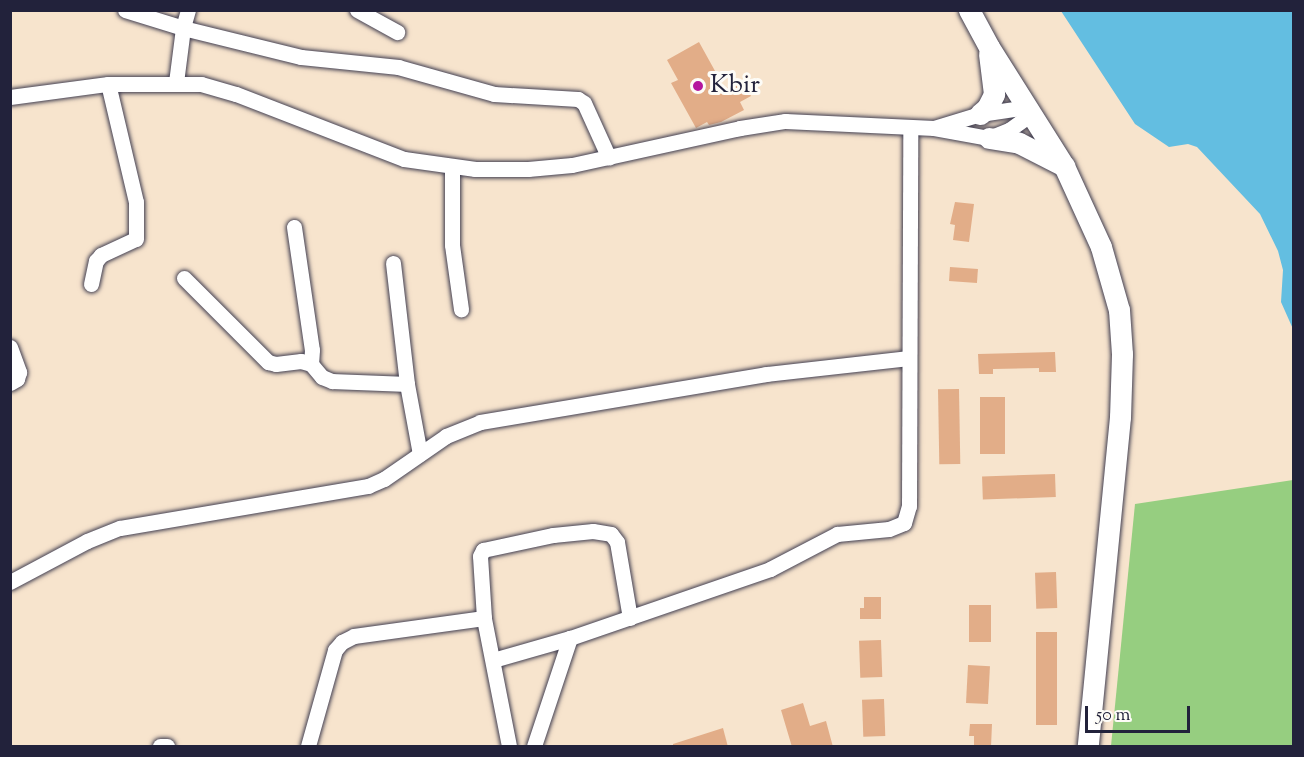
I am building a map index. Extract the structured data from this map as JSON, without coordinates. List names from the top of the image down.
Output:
{
  "places": ["Kbir"],
  "scale_bar": "50 m"
}
